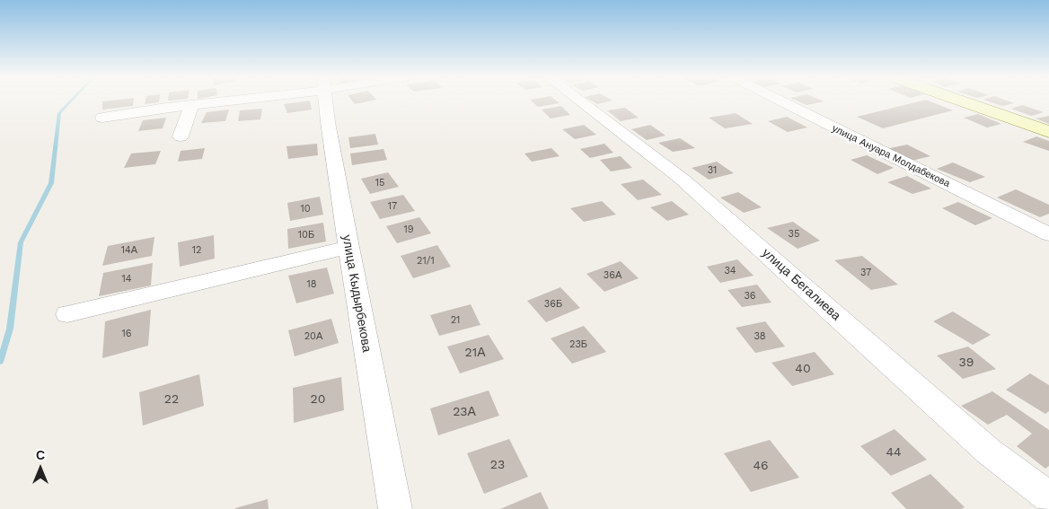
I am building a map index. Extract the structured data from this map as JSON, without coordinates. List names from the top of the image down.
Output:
{
  "streets": {
    "street": ["улица Ануара Молдабекова", "улица Бегалиева", "улица Кыдырбекова"]
  },
  "house_numbers": [
    "31",
    "15",
    "17",
    "10",
    "19",
    "35",
    "10Б",
    "14А",
    "12",
    "21/1",
    "34",
    "37",
    "36А",
    "14",
    "18",
    "36",
    "36Б",
    "21",
    "16",
    "20А",
    "38",
    "23Б",
    "21А",
    "39",
    "40",
    "22",
    "20",
    "23А",
    "44",
    "23",
    "46"
  ],
  "north": "top"
}
